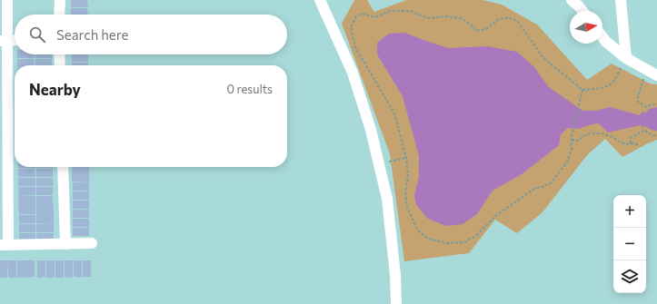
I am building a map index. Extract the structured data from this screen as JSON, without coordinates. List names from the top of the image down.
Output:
{
  "north": "right",
  "page": {
    "search": "Search here",
    "heading": ["Nearby", "0 results"],
    "map_buttons": ["+", "−"]
  }
}
